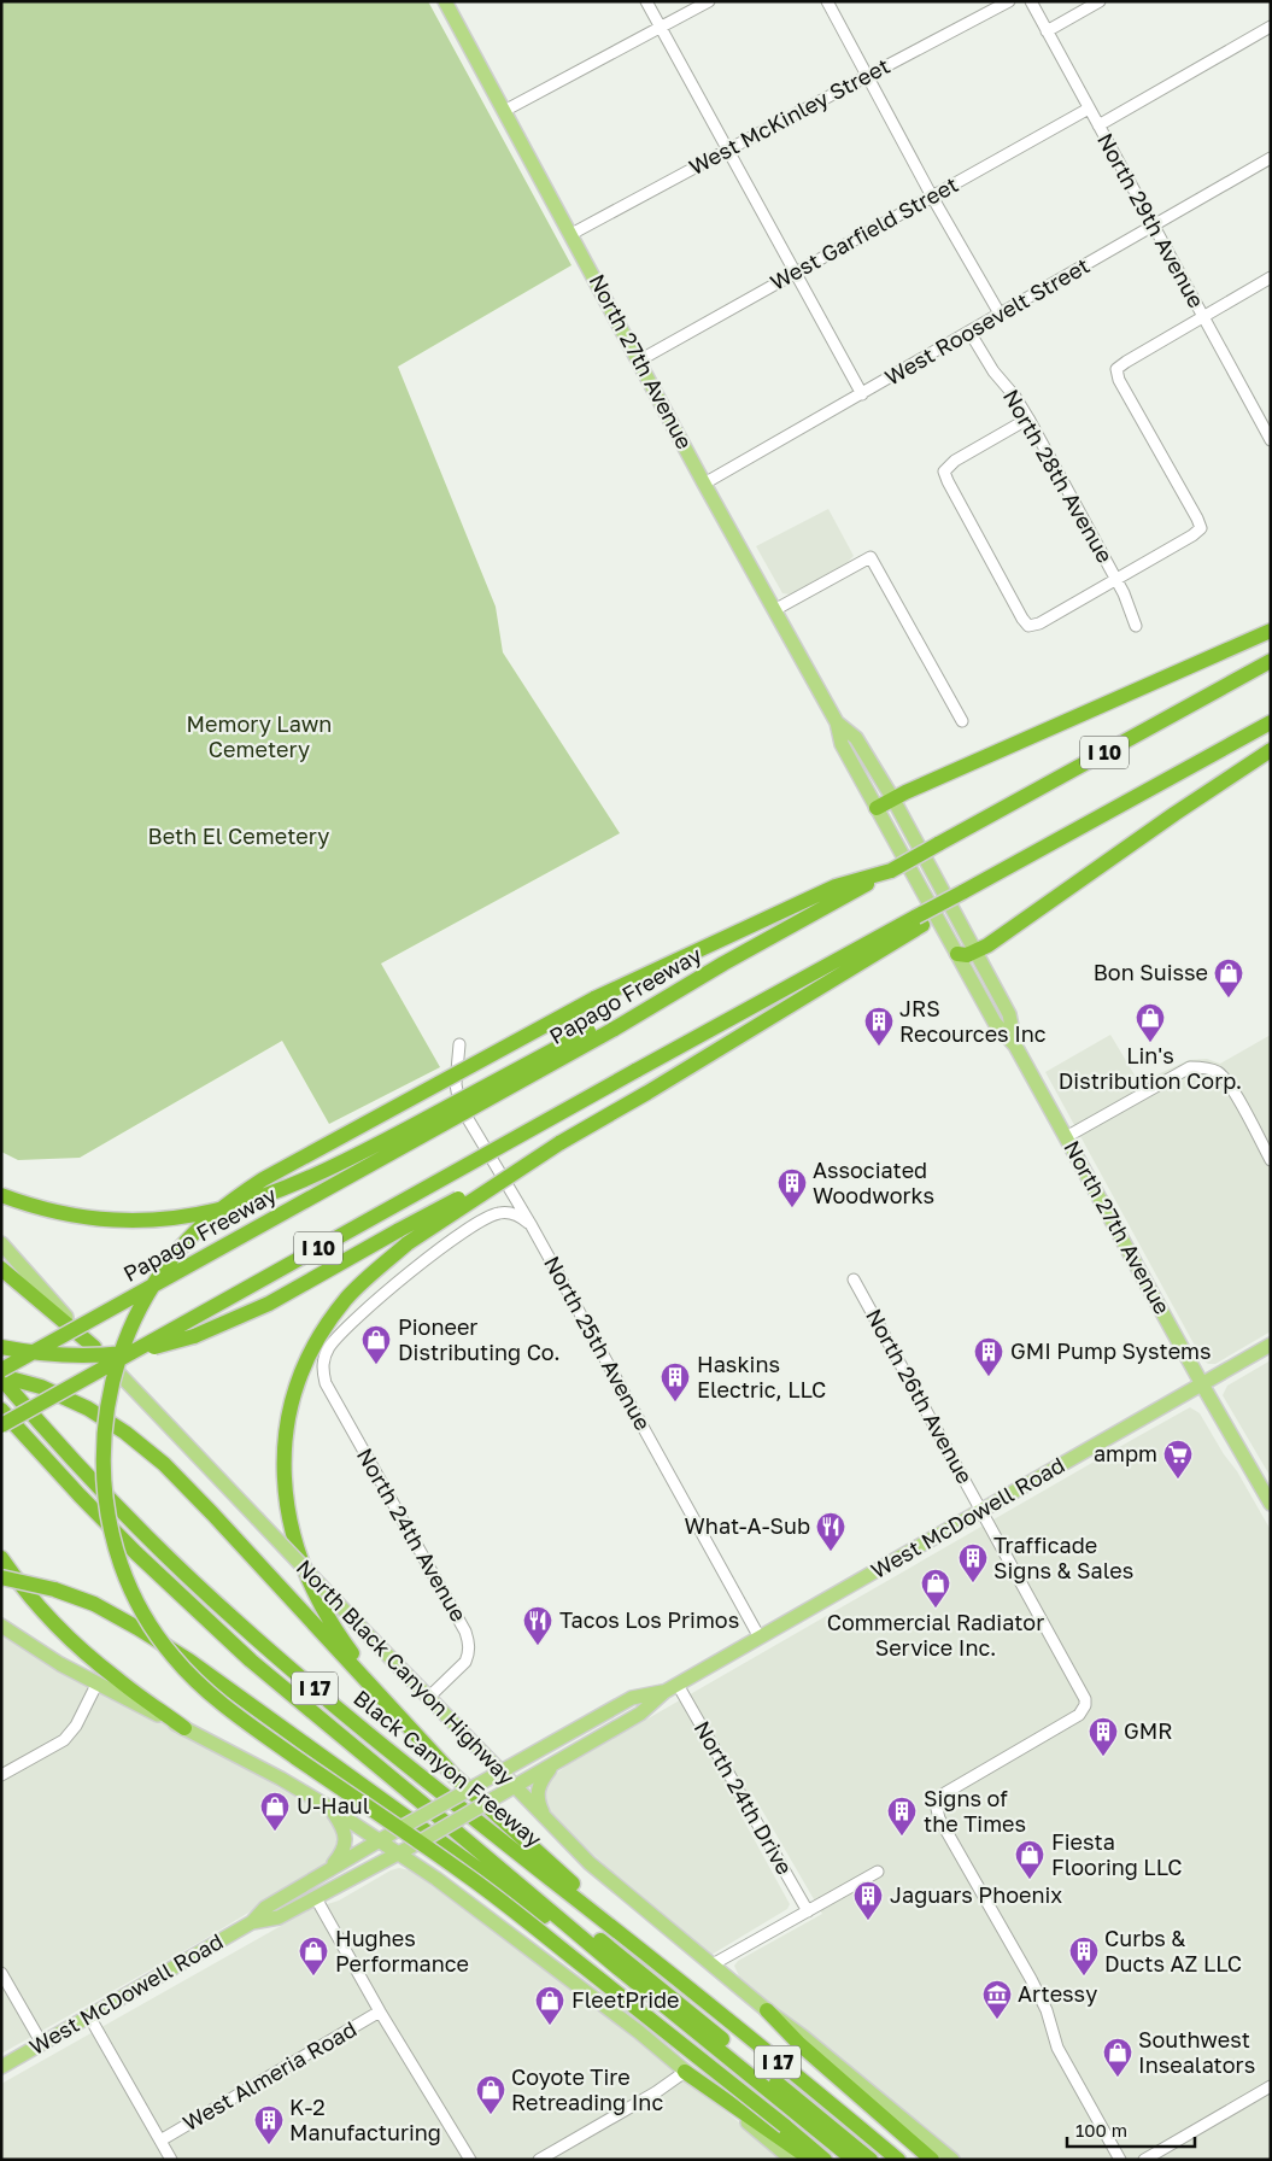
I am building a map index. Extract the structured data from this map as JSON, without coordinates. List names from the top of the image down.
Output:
{
  "streets": {
    "highway": [
      "I 10",
      "Papago Freeway",
      "I 17",
      "Black Canyon Freeway"
    ],
    "main road": ["North 27th Avenue", "West McDowell Road", "North Black Canyon Highway"],
    "street": [
      "West McKinley Street",
      "North 29th Avenue",
      "West Garfield Street",
      "West Roosevelt Street",
      "North 28th Avenue",
      "North 25th Avenue",
      "North 26th Avenue",
      "North 24th Avenue",
      "North 24th Drive",
      "West Almeria Road"
    ]
  },
  "crossings": [
    ["West McKinley Street", "North 27th Avenue"],
    ["North 29th Avenue", "West Garfield Street"],
    ["North 29th Avenue", "West Roosevelt Street"],
    ["West Garfield Street", "North 27th Avenue"],
    ["West Roosevelt Street", "North 27th Avenue"],
    ["West Roosevelt Street", "North 28th Avenue"],
    ["North 27th Avenue", "West McDowell Road"],
    ["North 25th Avenue", "West McDowell Road"],
    ["North 25th Avenue", "North 24th Avenue"],
    ["North 26th Avenue", "West McDowell Road"],
    ["West McDowell Road", "North Black Canyon Highway"],
    ["West McDowell Road", "North 24th Drive"],
    ["North 24th Avenue", "North Black Canyon Highway"]
  ],
  "parks": ["Memory Lawn Cemetery", "Beth El Cemetery"],
  "places": {
    "shop": [
      "Bon Suisse",
      "Lin's Distribution Corp.",
      "Pioneer Distributing Co.",
      "Commercial Radiator Service Inc.",
      "U-Haul",
      "Fiesta Flooring LLC",
      "Hughes Performance",
      "FleetPride",
      "Southwest Insealators",
      "Coyote Tire Retreading Inc"
    ],
    "building": [
      "JRS Recources Inc",
      "Associated Woodworks",
      "GMI Pump Systems",
      "Haskins Electric, LLC",
      "Trafficade Signs & Sales",
      "GMR",
      "Signs of the Times",
      "Jaguars Phoenix",
      "Curbs & Ducts AZ LLC",
      "K-2 Manufacturing"
    ],
    "supermarket": ["ampm"],
    "restaurant": ["What-A-Sub", "Tacos Los Primos"],
    "museum": ["Artessy"]
  },
  "scale_bar": "100 m"
}
